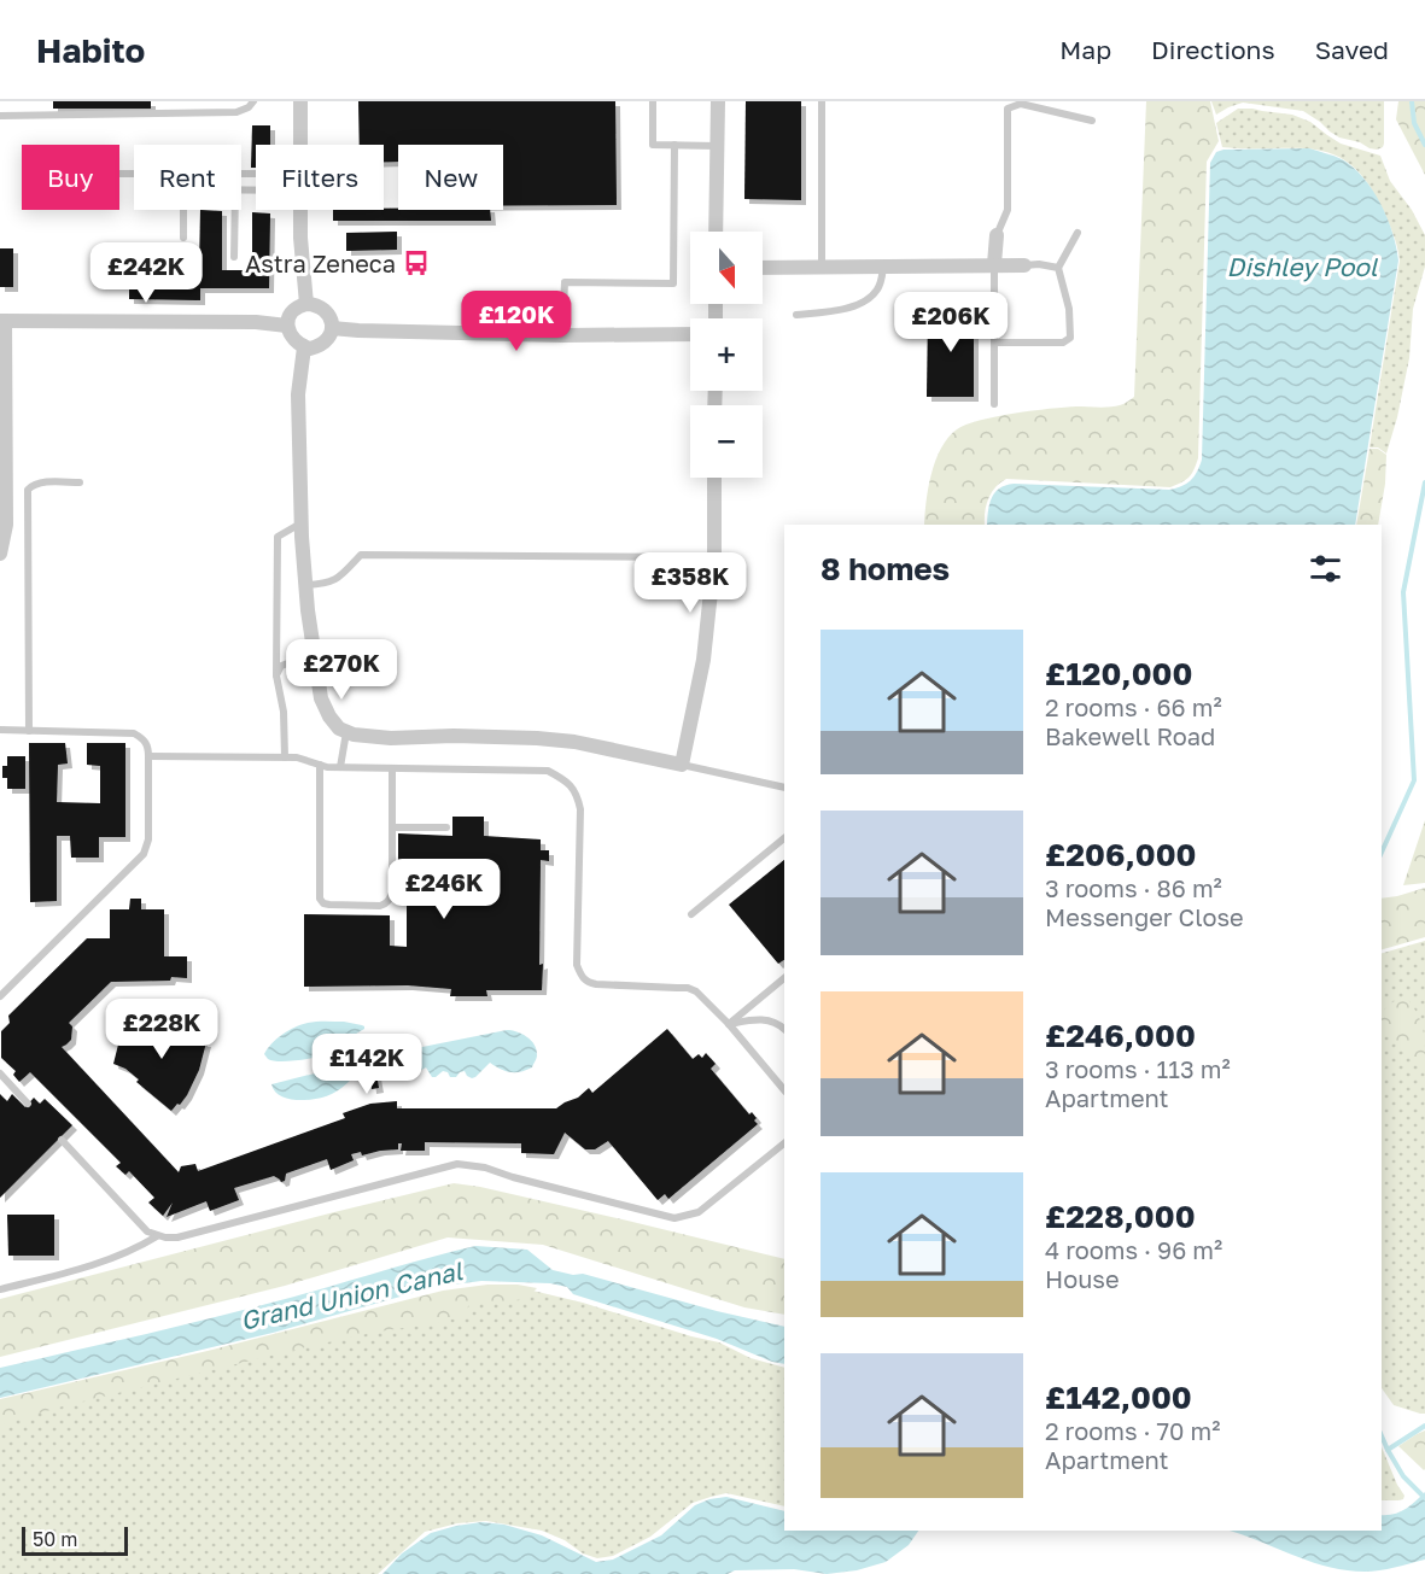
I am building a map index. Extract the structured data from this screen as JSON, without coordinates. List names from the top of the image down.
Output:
{
  "water": ["Dishley Pool", "Grand Union Canal"],
  "places": {
    "bus stop": ["Astra Zeneca"]
  },
  "scale_bar": "50 m",
  "north": "bottom",
  "page": {
    "header": "Habito",
    "nav": ["Map", "Directions", "Saved"],
    "chip": [
      "Buy",
      "Rent",
      "Filters",
      "New"
    ],
    "map_buttons": ["+", "−"],
    "price": [
      "£242K",
      "£120K",
      "£206K",
      "£358K",
      "£270K",
      "£246K",
      "£228K",
      "£142K"
    ],
    "heading": "8 homes",
    "list": [
      {
        "name": "£120,000",
        "note": "2 rooms · 66 m² · Bakewell Road"
      },
      {
        "name": "£206,000",
        "note": "3 rooms · 86 m² · Messenger Close"
      },
      {
        "name": "£246,000",
        "note": "3 rooms · 113 m² · Apartment"
      },
      {
        "name": "£228,000",
        "note": "4 rooms · 96 m² · House"
      },
      {
        "name": "£142,000",
        "note": "2 rooms · 70 m² · Apartment"
      }
    ],
    "scale": "50 m"
  }
}
